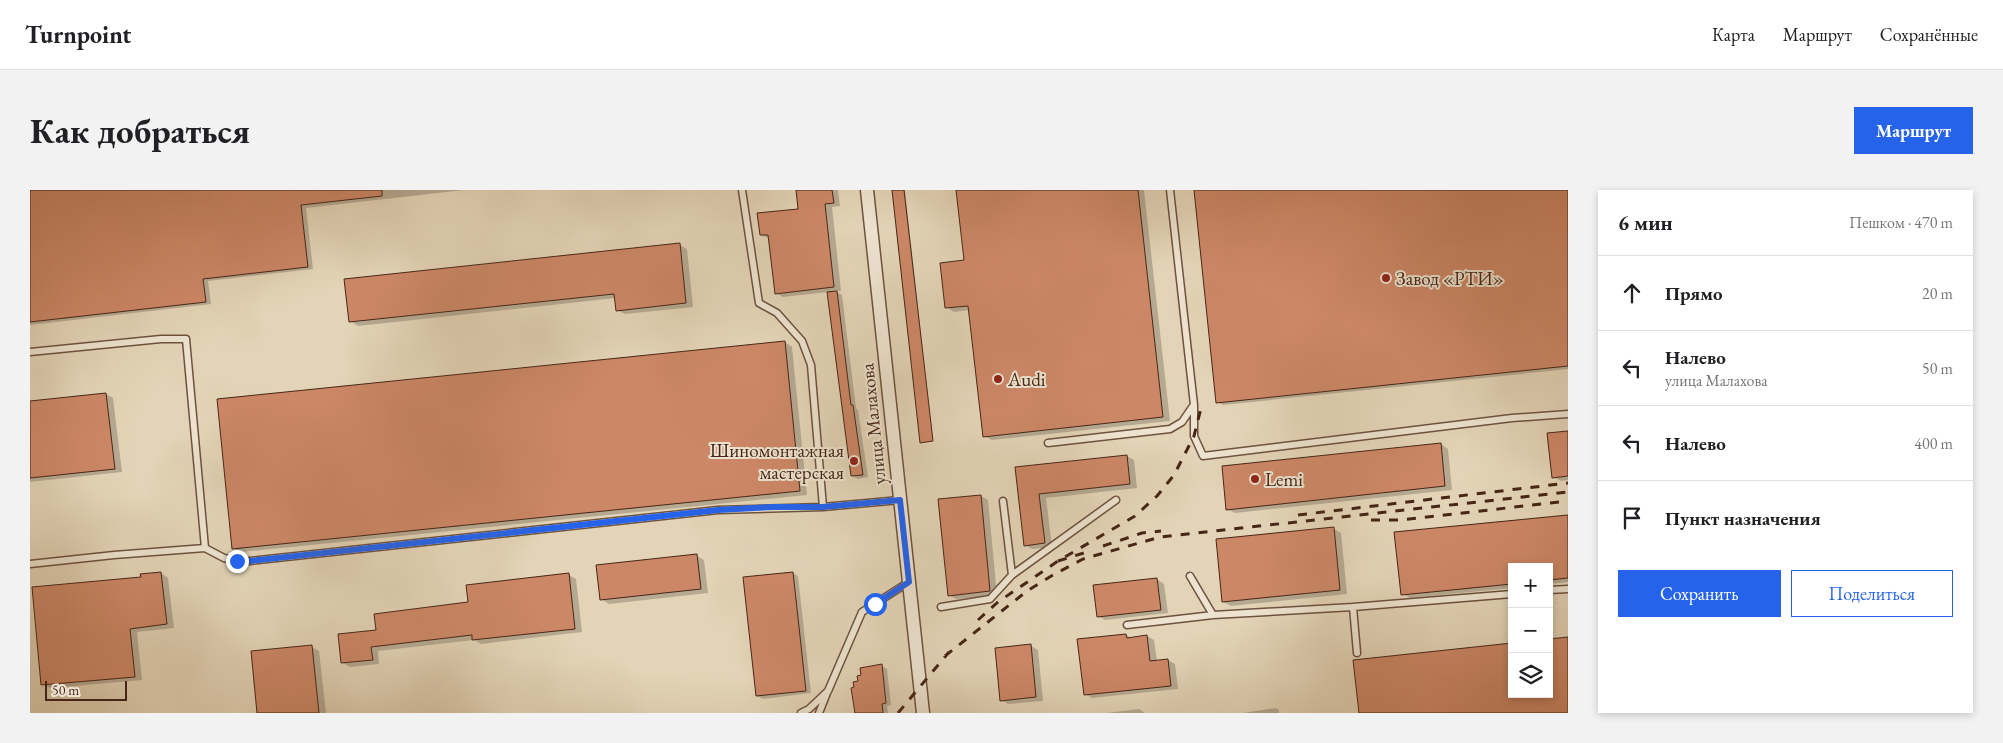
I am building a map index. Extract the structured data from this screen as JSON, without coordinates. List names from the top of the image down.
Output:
{
  "streets": {
    "street": ["улица Малахова"]
  },
  "places": [
    "Завод «РТИ»",
    "Audi",
    "Шиномонтажная мастерская",
    "Lemi"
  ],
  "scale_bar": "50 m",
  "page": {
    "header": "Turnpoint",
    "nav": ["Карта", "Маршрут", "Сохранённые"],
    "buttons": [
      "Маршрут",
      ["Сохранить", "Поделиться"]
    ],
    "title": "Как добраться",
    "heading": ["6 мин", "Пешком · 470 m"],
    "list": [
      ["Прямо", "20 m"],
      ["Налево", "улица Малахова", "50 m"],
      ["Налево", "400 m"],
      "Пункт назначения"
    ],
    "map_buttons": ["+", "−"],
    "scale": "50 m"
  }
}
